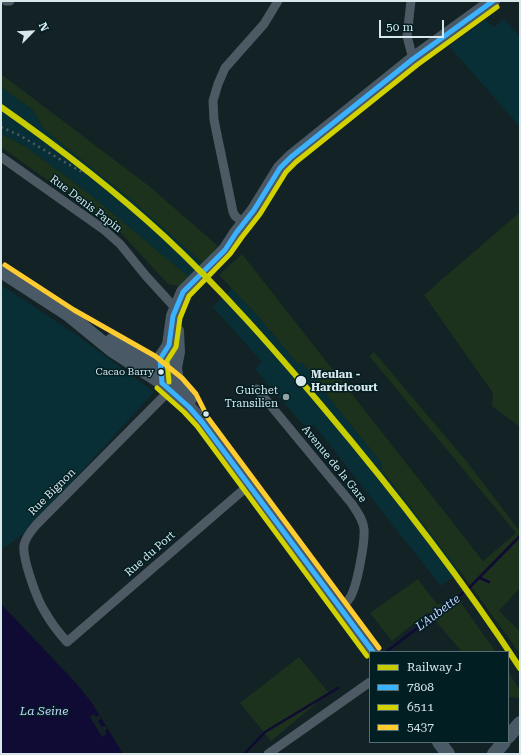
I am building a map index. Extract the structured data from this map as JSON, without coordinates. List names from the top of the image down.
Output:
{
  "streets": {
    "street": [
      "Rue Denis Papin",
      "Avenue de la Gare",
      "Rue Bignon",
      "Rue du Port"
    ]
  },
  "crossings": [
    ["Rue Bignon", "Rue du Port"]
  ],
  "water": ["L'Aubette", "La Seine"],
  "places": ["Cacao Barry", "Meulan - Hardricourt", "Guichet Transilien"],
  "lines": [
    "transit line 7808",
    "transit line 6511",
    "rail line J",
    "transit line 5437"
  ],
  "legend": [
    "Railway J",
    "7808",
    "6511",
    "5437"
  ],
  "scale_bar": "50 m",
  "north": "top right"
}
